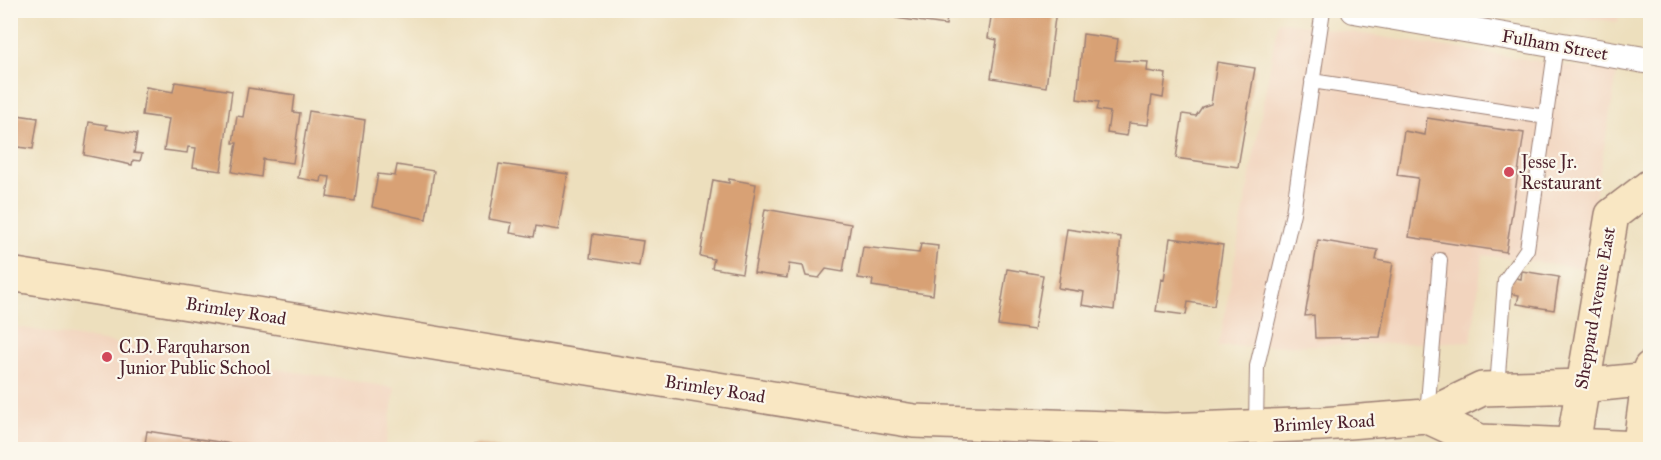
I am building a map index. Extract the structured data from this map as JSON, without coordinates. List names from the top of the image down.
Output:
{
  "streets": {
    "main road": ["Sheppard Avenue East", "Brimley Road"],
    "street": ["Fulham Street"]
  },
  "crossings": [
    ["Sheppard Avenue East", "Brimley Road"]
  ],
  "places": ["Jesse Jr. Restaurant", "C.D. Farquharson Junior Public School"]
}
